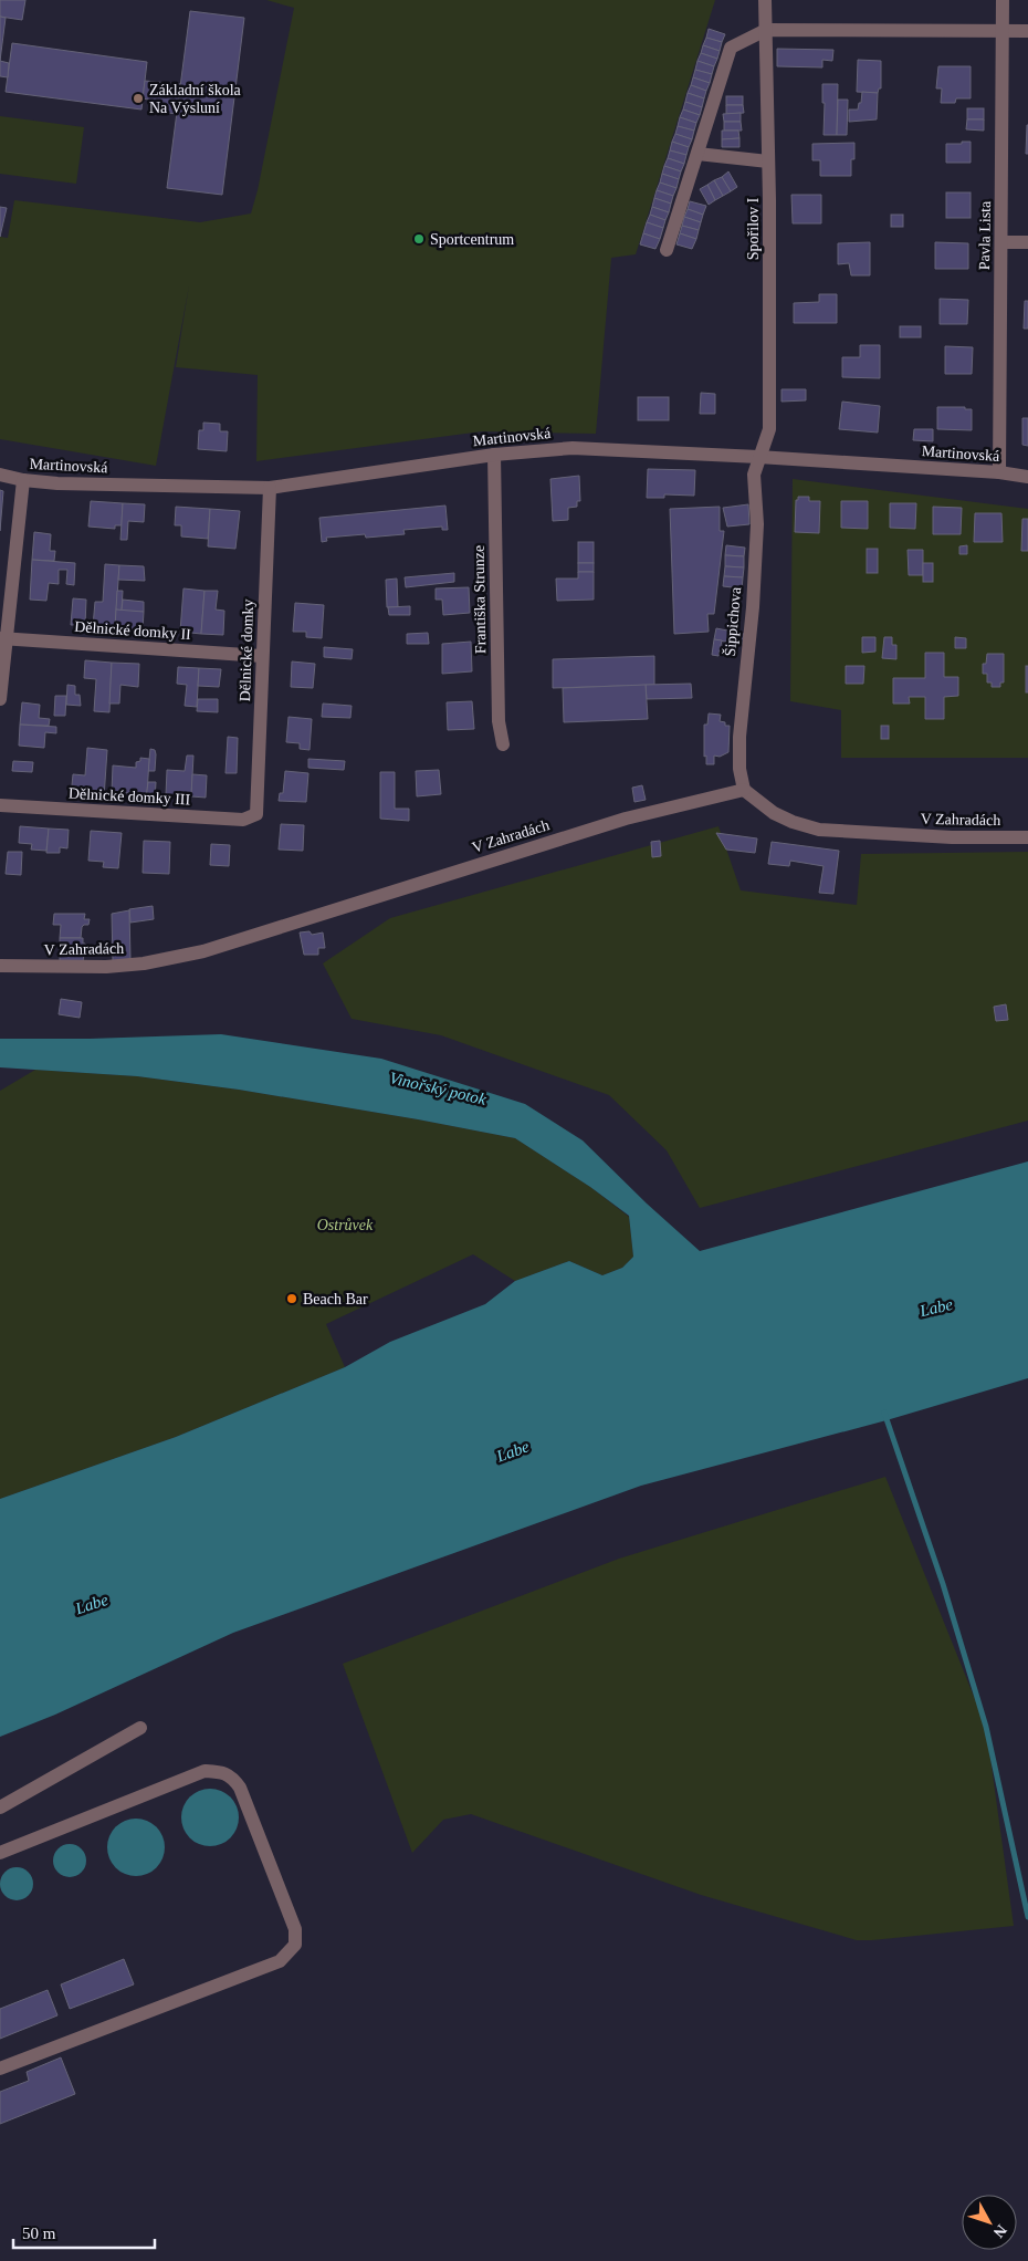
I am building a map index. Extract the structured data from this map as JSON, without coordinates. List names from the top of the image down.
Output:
{
  "streets": {
    "street": [
      "Spořilov I",
      "Pavla Lista",
      "Martinovská",
      "Františka Strunze",
      "Šippichova",
      "Dělnické domky II",
      "Dělnické domky",
      "Dělnické domky III",
      "V Zahradách"
    ]
  },
  "crossings": [
    ["Spořilov I", "Martinovská"],
    ["Spořilov I", "Šippichova"],
    ["Pavla Lista", "Martinovská"],
    ["Martinovská", "Františka Strunze"],
    ["Martinovská", "Šippichova"],
    ["Martinovská", "Dělnické domky"],
    ["Šippichova", "V Zahradách"],
    ["Dělnické domky II", "Dělnické domky"],
    ["Dělnické domky", "Dělnické domky III"]
  ],
  "water": ["Vinořský potok", "Labe"],
  "parks": ["Ostrůvek"],
  "places": ["Základní škola Na Výsluní", "Sportcentrum", "Beach Bar"],
  "scale_bar": "50 m",
  "north": "bottom right"
}
